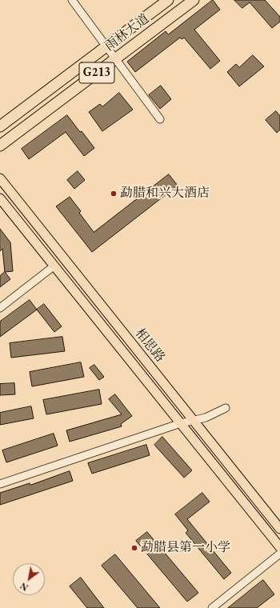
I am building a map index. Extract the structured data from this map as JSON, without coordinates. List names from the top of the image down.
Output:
{
  "streets": {
    "highway": ["雨林大道", "G213"],
    "main road": ["相思路"]
  },
  "places": ["勐腊和兴大酒店", "勐腊县第一小学"],
  "north": "bottom left"
}
